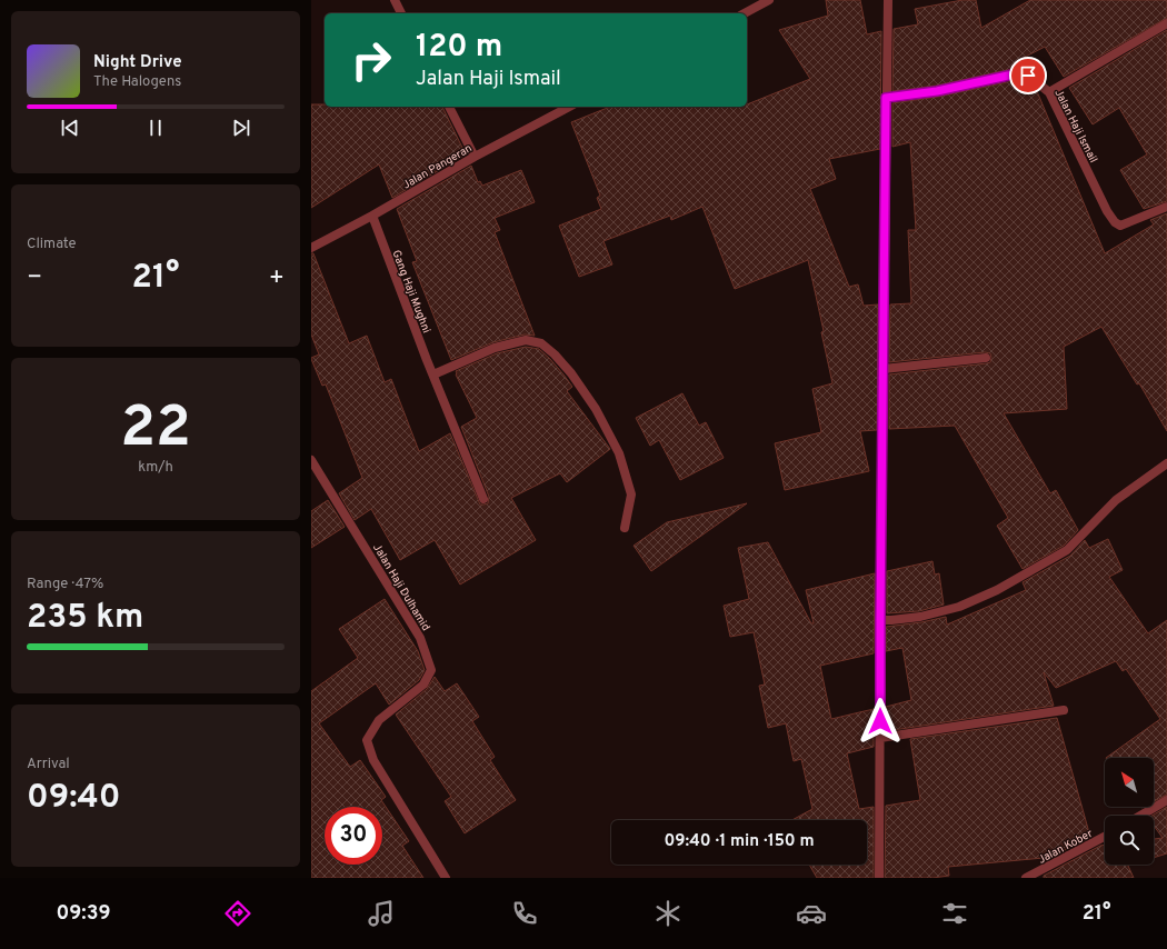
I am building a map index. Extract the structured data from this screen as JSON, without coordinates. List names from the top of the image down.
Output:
{
  "streets": {
    "street": [
      "Jalan Haji Ismail",
      "Jalan Pangeran",
      "Gang Haji Mughni",
      "Jalan Haji Dulhamid",
      "Jalan Kober"
    ]
  },
  "crossings": [
    ["Jalan Pangeran", "Gang Haji Mughni"]
  ],
  "north": "top left",
  "page": {
    "turn": ["120 m", "Jalan Haji Ismail"],
    "song": ["Night Drive", "The Halogens"],
    "tile": [
      "Climate",
      ["22", "km/h"],
      ["Range · 47%", "235 km"],
      ["Arrival", "09:40"]
    ],
    "heat": ["−", "21°", "+"],
    "limit": "30",
    "trip": "09:40 · 1 min · 150 m",
    "tabs": ["09:39", "21°"]
  }
}
